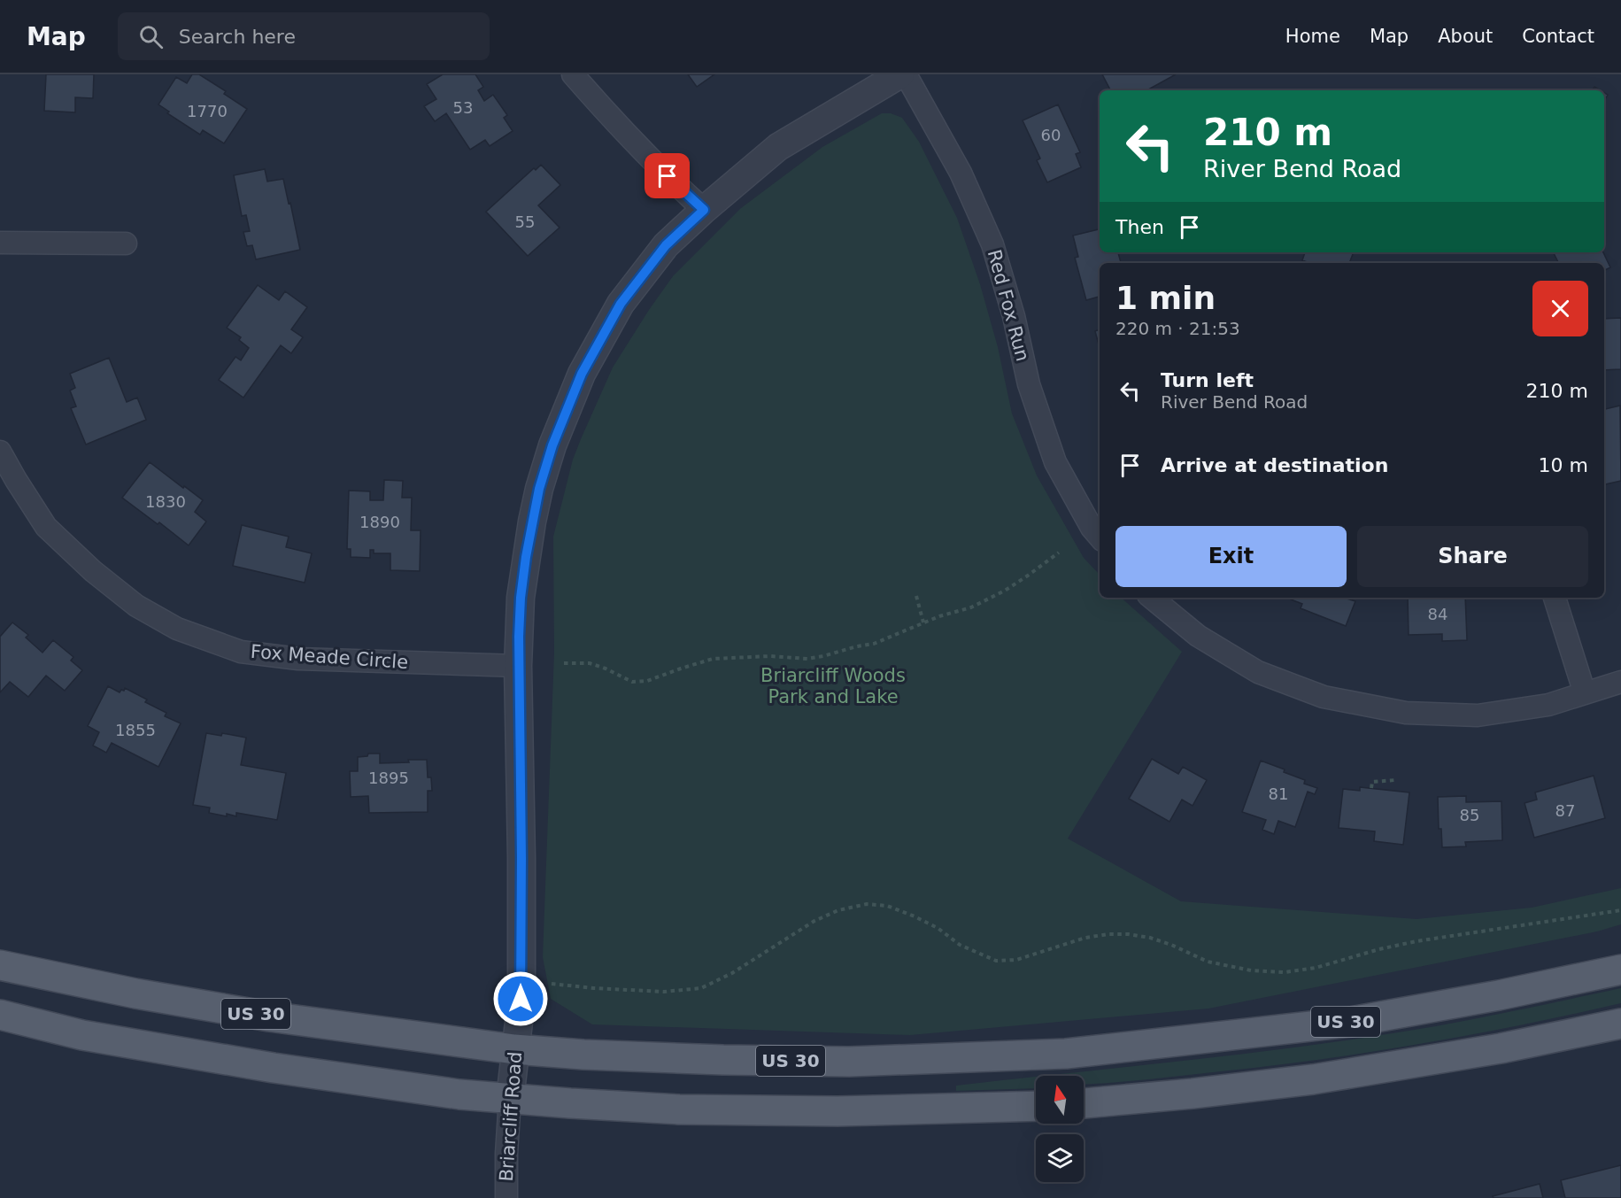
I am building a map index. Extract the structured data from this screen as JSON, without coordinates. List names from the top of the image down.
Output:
{
  "streets": {
    "main road": ["US 30"],
    "street": ["Red Fox Run", "Fox Meade Circle", "Briarcliff Road"]
  },
  "crossings": [
    ["Fox Meade Circle", "Briarcliff Road"],
    ["US 30", "Briarcliff Road"]
  ],
  "parks": ["Briarcliff Woods Park and Lake"],
  "house_numbers": [
    "53",
    "1770",
    "60",
    "55",
    "1830",
    "1890",
    "84",
    "1855",
    "1895",
    "81",
    "87",
    "85"
  ],
  "north": "top",
  "page": {
    "header": "Map",
    "search": "Search here",
    "nav": [
      "Home",
      "Map",
      "About",
      "Contact"
    ],
    "turn": ["210 m", "River Bend Road"],
    "then": "Then",
    "heading": ["1 min", "220 m · 21:53"],
    "list": [
      {
        "name": "Turn left",
        "note": "River Bend Road",
        "value": "210 m"
      },
      {
        "name": "Arrive at destination",
        "value": "10 m"
      }
    ],
    "buttons": ["Exit", "Share"]
  }
}
